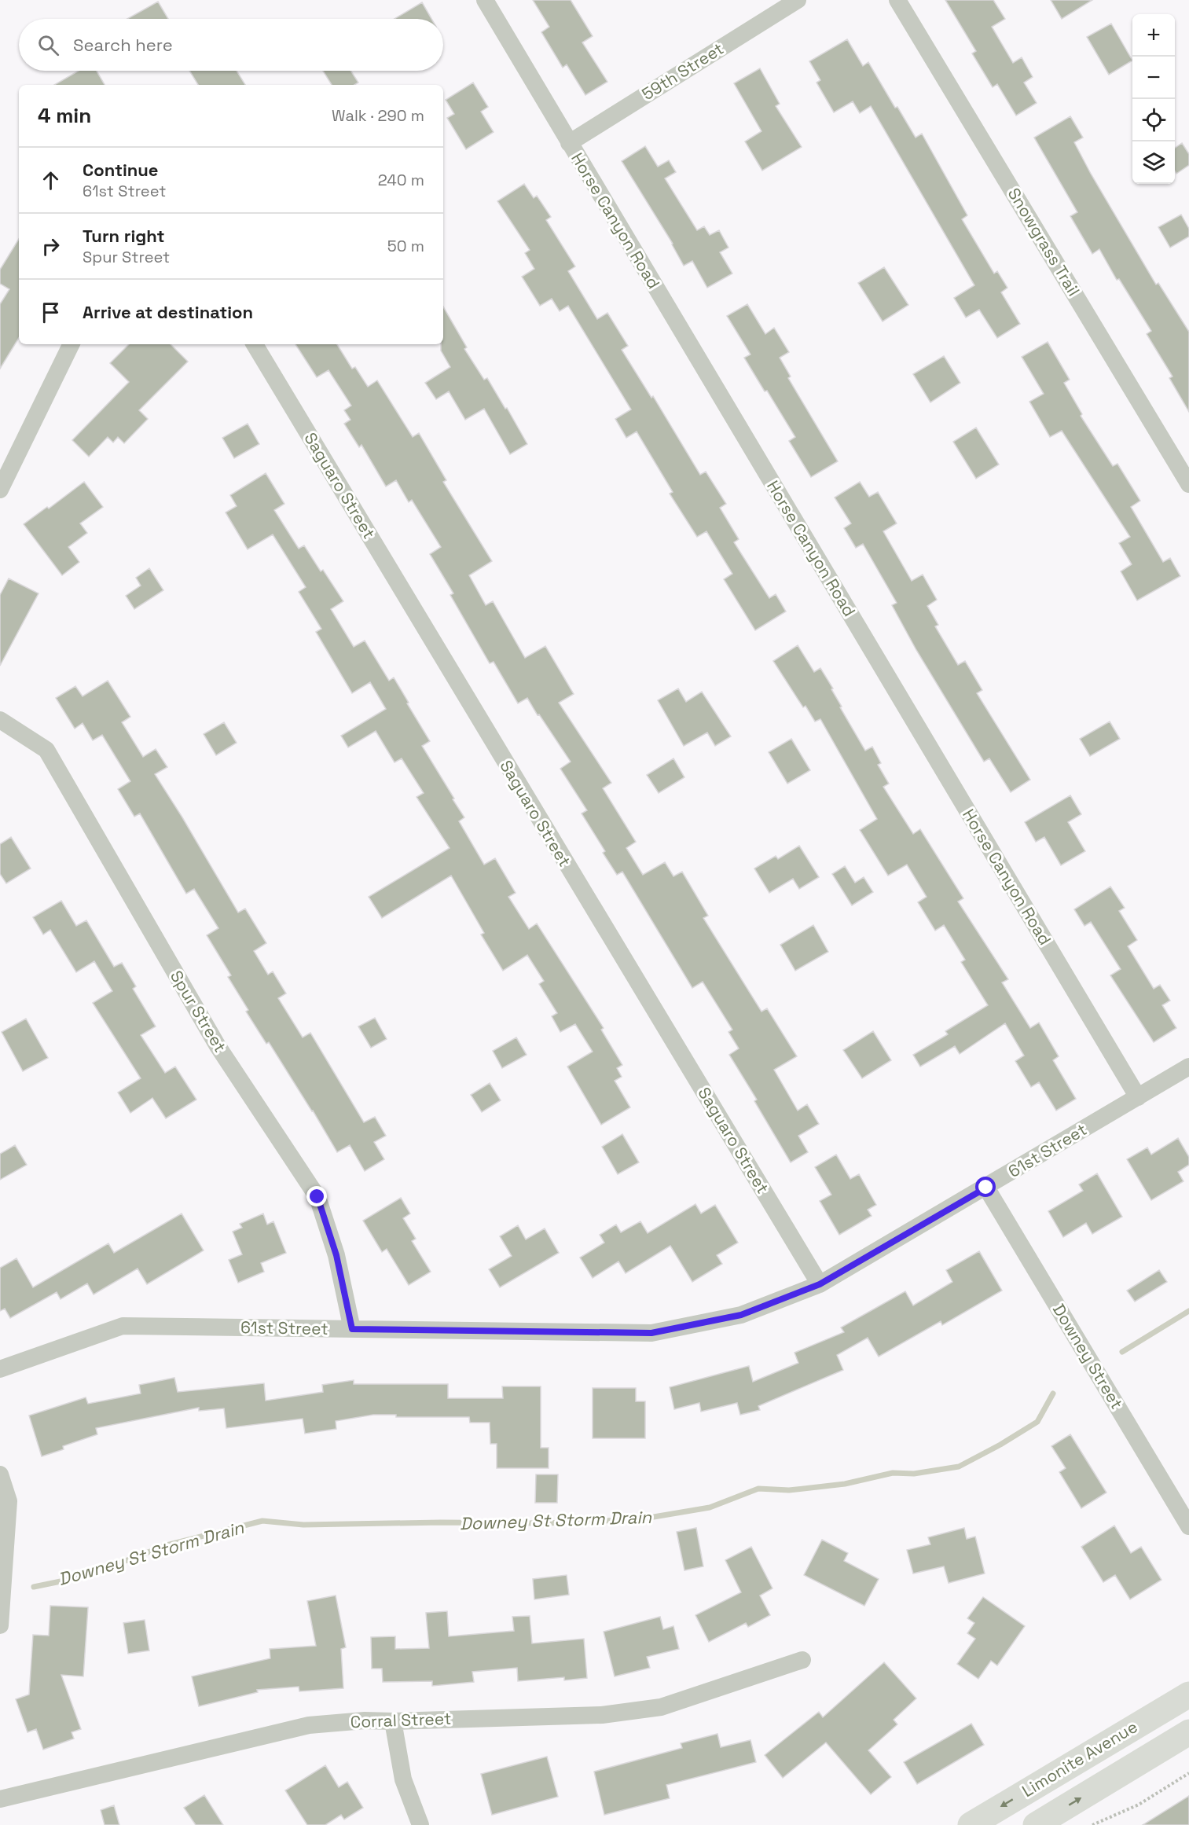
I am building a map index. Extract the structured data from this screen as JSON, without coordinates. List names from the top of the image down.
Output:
{
  "streets": {
    "main road": ["Limonite Avenue"],
    "street": [
      "59th Street",
      "Horse Canyon Road",
      "Snowgrass Trail",
      "Saguaro Street",
      "Spur Street",
      "61st Street",
      "Downey Street",
      "Corral Street"
    ]
  },
  "crossings": [
    ["59th Street", "Horse Canyon Road"],
    ["Horse Canyon Road", "61st Street"],
    ["Saguaro Street", "61st Street"],
    ["Spur Street", "61st Street"],
    ["61st Street", "Downey Street"]
  ],
  "water": ["Downey St Storm Drain"],
  "page": {
    "map_buttons": ["+", "−"],
    "search": "Search here",
    "heading": ["4 min", "Walk · 290 m"],
    "list": [
      ["Continue", "61st Street", "240 m"],
      ["Turn right", "Spur Street", "50 m"],
      "Arrive at destination"
    ]
  }
}
